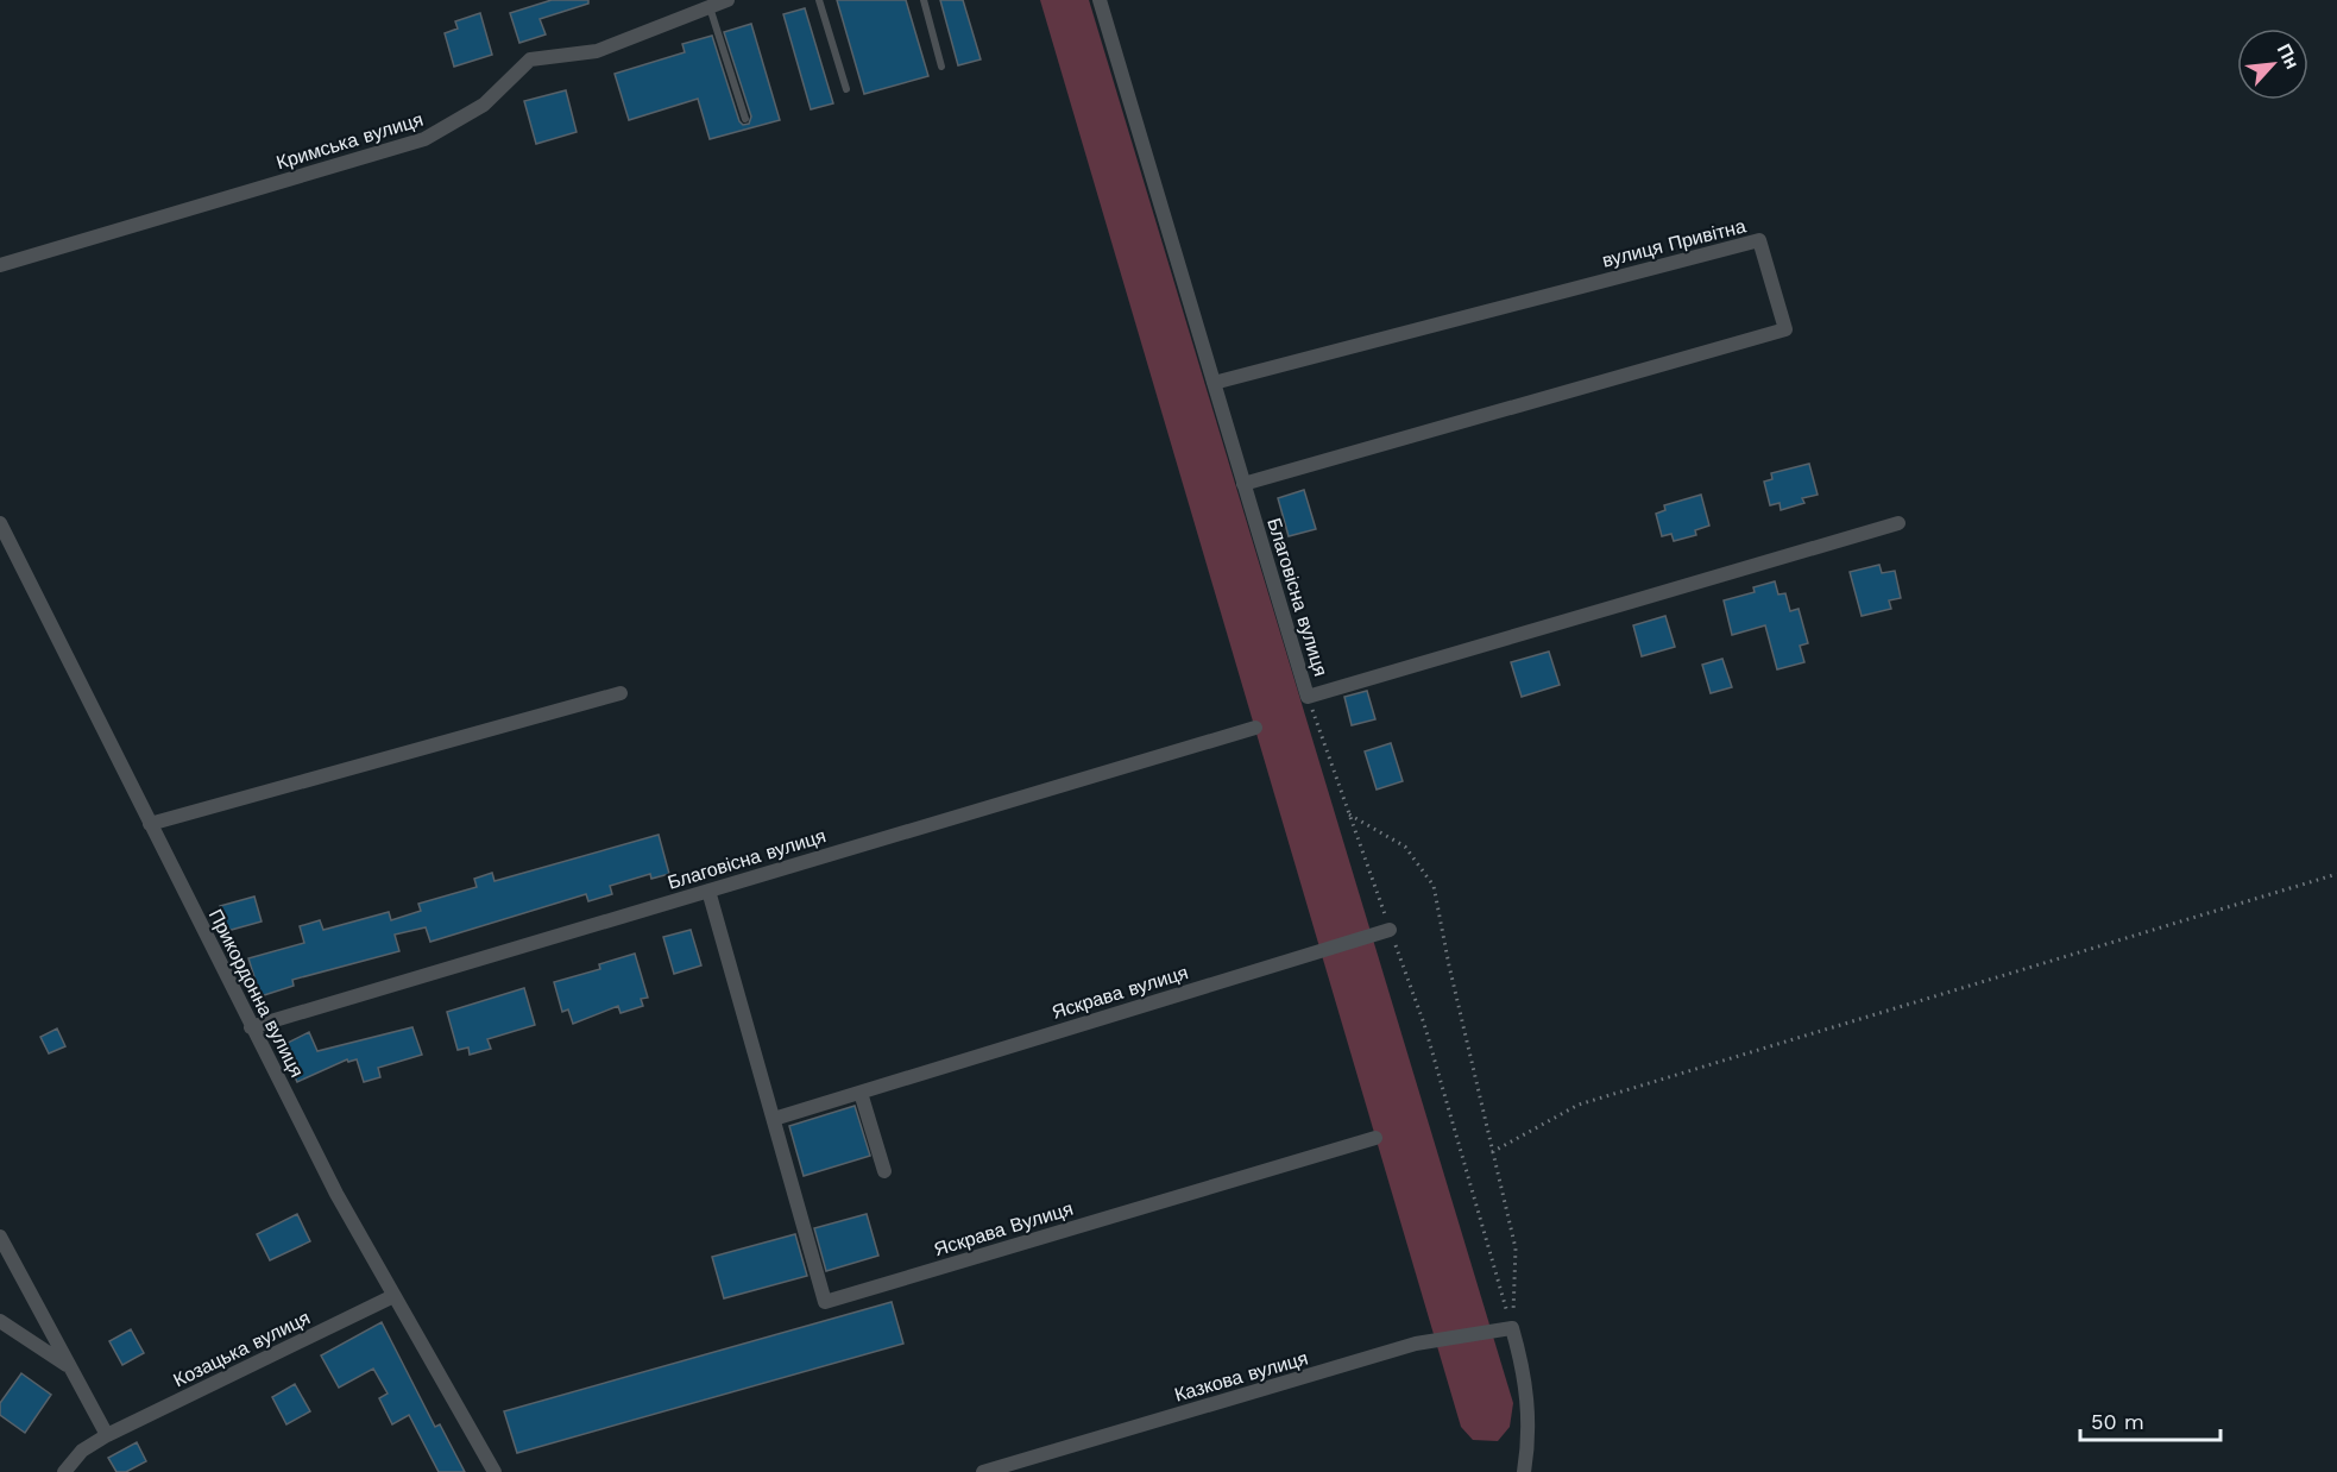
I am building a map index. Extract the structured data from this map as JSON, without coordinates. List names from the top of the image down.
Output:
{
  "streets": {
    "street": [
      "Кримська вулиця",
      "вулиця Привітна",
      "Благовісна вулиця",
      "Яскрава вулиця",
      "Прикордонна вулиця",
      "Яскрава Вулиця",
      "Козацька вулиця",
      "Казкова вулиця"
    ]
  },
  "crossings": [
    ["вулиця Привітна", "Благовісна вулиця"],
    ["Благовісна вулиця", "Прикордонна вулиця"],
    ["Яскрава вулиця", "Яскрава Вулиця"],
    ["Прикордонна вулиця", "Козацька вулиця"]
  ],
  "scale_bar": "50 m",
  "north": "top right"
}
